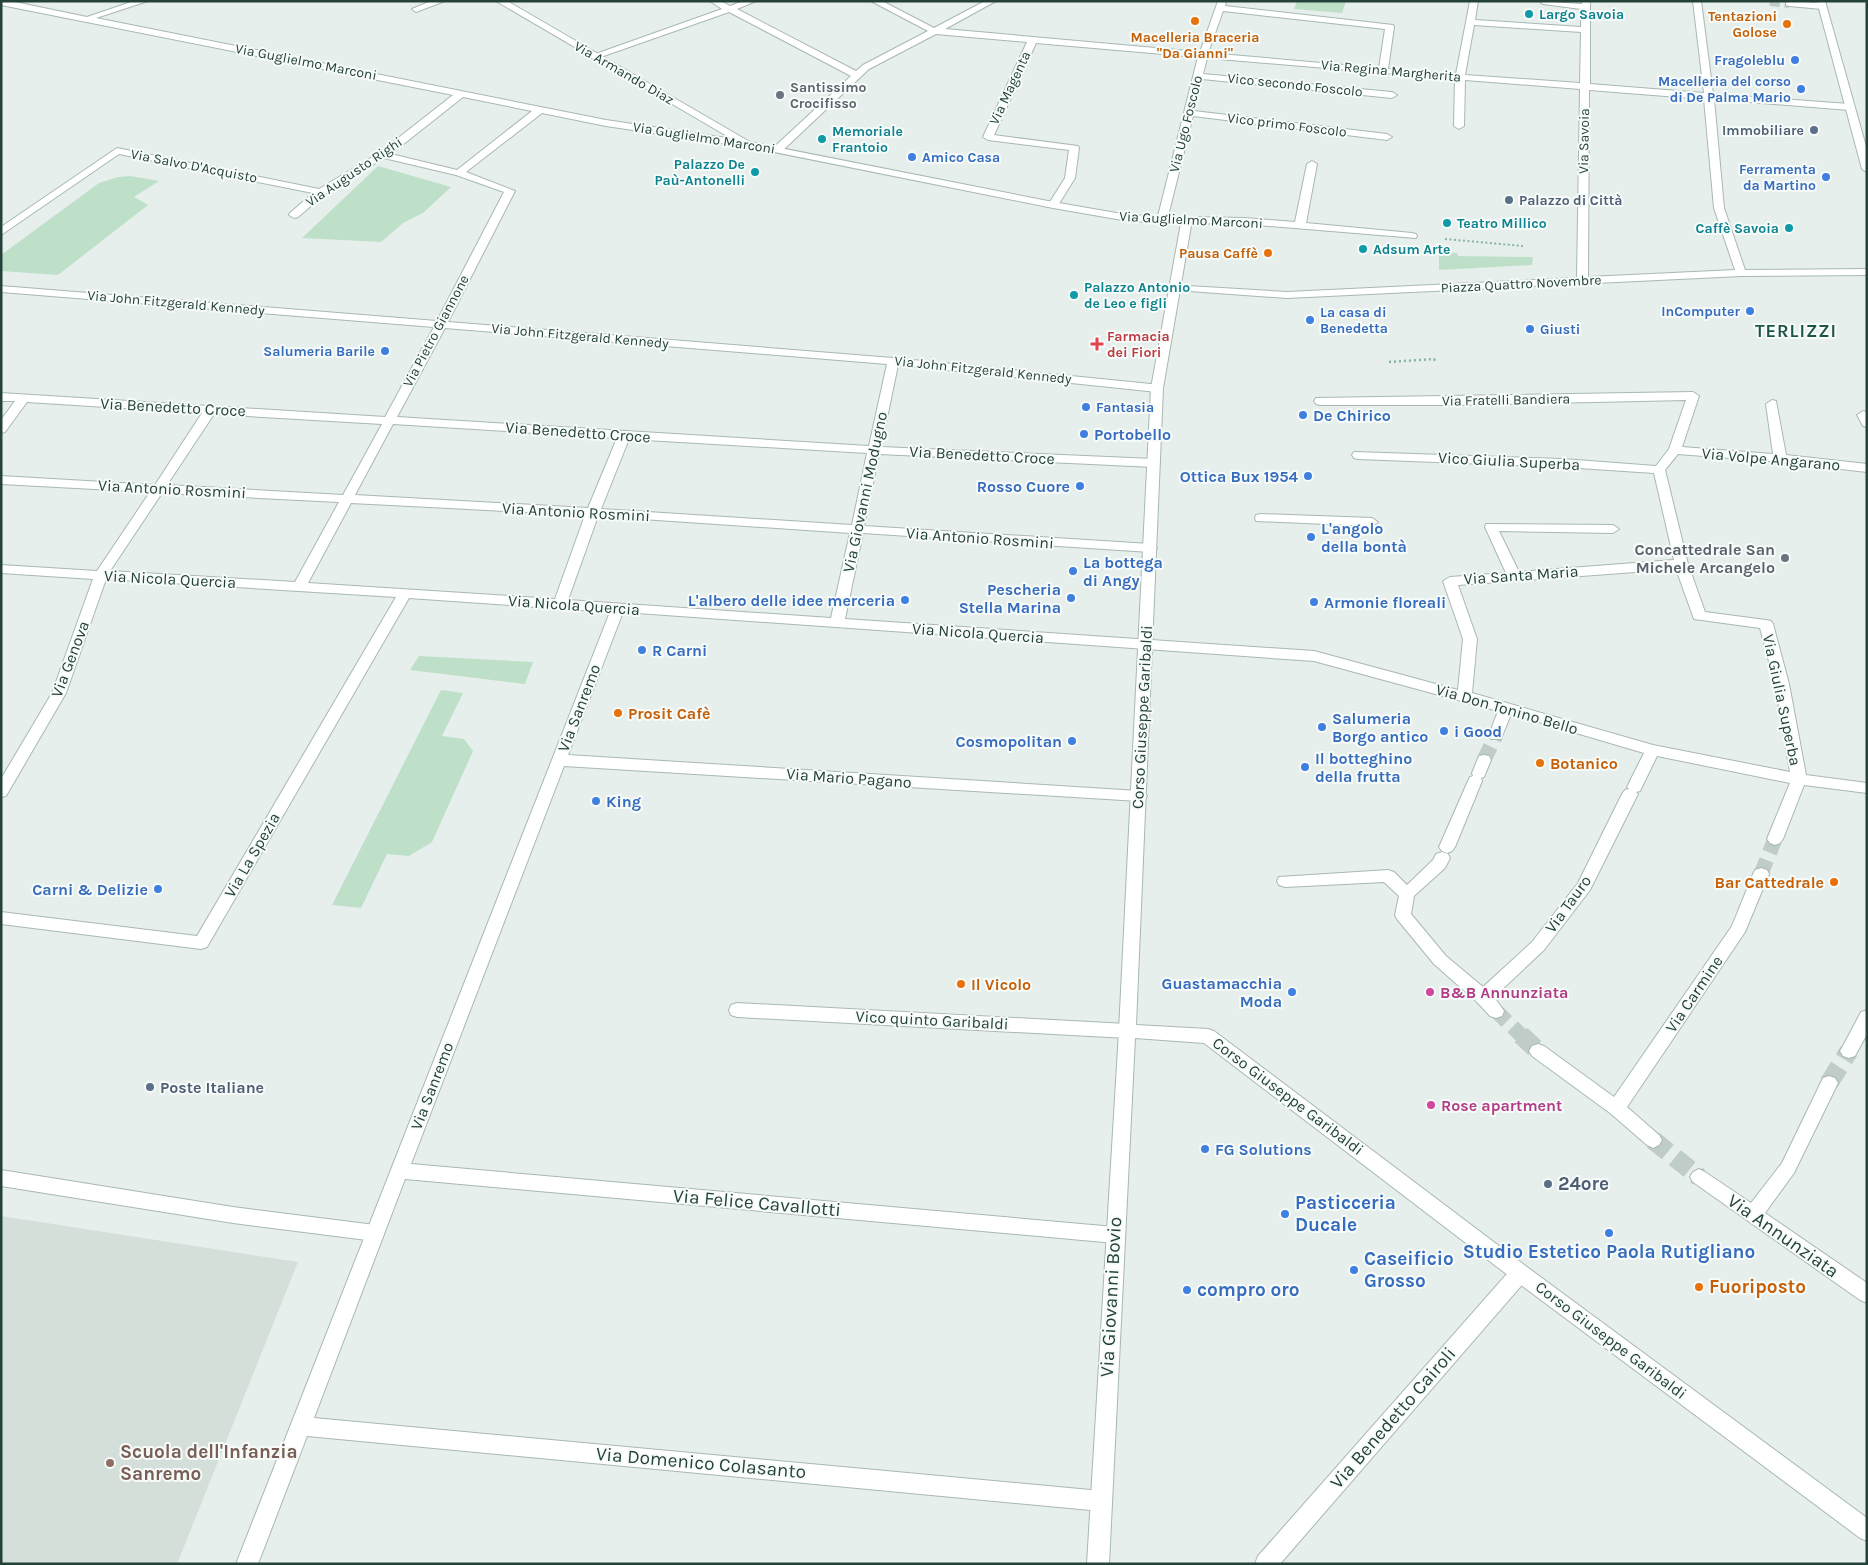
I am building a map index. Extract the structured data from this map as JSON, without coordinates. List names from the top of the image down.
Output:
{
  "streets": {
    "street": [
      "Via Guglielmo Marconi",
      "Via Regina Margherita",
      "Via Armando Diaz",
      "Vico secondo Foscolo",
      "Via Magenta",
      "Via Ugo Foscolo",
      "Vico primo Foscolo",
      "Via Savoia",
      "Via Salvo D'Acquisto",
      "Via Augusto Righi",
      "Piazza Quattro Novembre",
      "Via John Fitzgerald Kennedy",
      "Via Pietro Giannone",
      "Via Fratelli Bandiera",
      "Via Benedetto Croce",
      "Via Volpe Angarano",
      "Vico Giulia Superba",
      "Via Antonio Rosmini",
      "Via Giovanni Modugno",
      "Via Santa Maria",
      "Via Nicola Quercia",
      "Via Genova",
      "Via Giulia Superba",
      "Via Sanremo",
      "Via Don Tonino Bello",
      "Corso Giuseppe Garibaldi",
      "Via Mario Pagano",
      "Via La Spezia",
      "Via Tauro",
      "Via Carmine",
      "Vico quinto Garibaldi",
      "Via Felice Cavallotti",
      "Via Annunziata",
      "Via Giovanni Bovio",
      "Via Benedetto Cairoli",
      "Via Domenico Colasanto"
    ]
  },
  "crossings": [
    ["Via Guglielmo Marconi", "Via Armando Diaz"],
    ["Via Guglielmo Marconi", "Via Magenta"],
    ["Via Guglielmo Marconi", "Via Ugo Foscolo"],
    ["Via Guglielmo Marconi", "Via Augusto Righi"],
    ["Via Guglielmo Marconi", "Corso Giuseppe Garibaldi"],
    ["Via Regina Margherita", "Via Magenta"],
    ["Via Regina Margherita", "Via Ugo Foscolo"],
    ["Via Regina Margherita", "Via Savoia"],
    ["Vico secondo Foscolo", "Via Ugo Foscolo"],
    ["Via Ugo Foscolo", "Vico primo Foscolo"],
    ["Via Savoia", "Piazza Quattro Novembre"],
    ["Via Salvo D'Acquisto", "Via Augusto Righi"],
    ["Via Augusto Righi", "Via Pietro Giannone"],
    ["Piazza Quattro Novembre", "Corso Giuseppe Garibaldi"],
    ["Via John Fitzgerald Kennedy", "Via Pietro Giannone"],
    ["Via John Fitzgerald Kennedy", "Via Giovanni Modugno"],
    ["Via John Fitzgerald Kennedy", "Corso Giuseppe Garibaldi"],
    ["Via Pietro Giannone", "Via Benedetto Croce"],
    ["Via Pietro Giannone", "Via Antonio Rosmini"],
    ["Via Pietro Giannone", "Via Nicola Quercia"],
    ["Via Fratelli Bandiera", "Via Volpe Angarano"],
    ["Via Benedetto Croce", "Via Giovanni Modugno"],
    ["Via Benedetto Croce", "Via Genova"],
    ["Via Benedetto Croce", "Corso Giuseppe Garibaldi"],
    ["Vico Giulia Superba", "Via Giulia Superba"],
    ["Via Antonio Rosmini", "Via Giovanni Modugno"],
    ["Via Antonio Rosmini", "Via Genova"],
    ["Via Antonio Rosmini", "Corso Giuseppe Garibaldi"],
    ["Via Giovanni Modugno", "Via Nicola Quercia"],
    ["Via Santa Maria", "Via Giulia Superba"],
    ["Via Santa Maria", "Via Don Tonino Bello"],
    ["Via Nicola Quercia", "Via Genova"],
    ["Via Nicola Quercia", "Via Sanremo"],
    ["Via Nicola Quercia", "Via Don Tonino Bello"],
    ["Via Nicola Quercia", "Corso Giuseppe Garibaldi"],
    ["Via Nicola Quercia", "Via La Spezia"],
    ["Via Giulia Superba", "Via Don Tonino Bello"],
    ["Via Sanremo", "Via Mario Pagano"],
    ["Via Sanremo", "Via Felice Cavallotti"],
    ["Via Sanremo", "Via Domenico Colasanto"],
    ["Via Don Tonino Bello", "Corso Giuseppe Garibaldi"],
    ["Via Don Tonino Bello", "Via Tauro"],
    ["Corso Giuseppe Garibaldi", "Via Mario Pagano"],
    ["Corso Giuseppe Garibaldi", "Vico quinto Garibaldi"],
    ["Corso Giuseppe Garibaldi", "Via Giovanni Bovio"],
    ["Corso Giuseppe Garibaldi", "Via Benedetto Cairoli"],
    ["Vico quinto Garibaldi", "Via Giovanni Bovio"],
    ["Via Felice Cavallotti", "Via Giovanni Bovio"],
    ["Via Giovanni Bovio", "Via Domenico Colasanto"]
  ],
  "districts": ["TERLIZZI"],
  "places": {
    "other": [
      "Largo Savoia",
      "Macelleria Braceria \"Da Gianni\"",
      "Tentazioni Golose",
      "Fragoleblu",
      "Macelleria del corso di De Palma Mario",
      "Santissimo Crocifisso",
      "Immobiliare",
      "Memoriale Frantoio",
      "Amico Casa",
      "Palazzo De Paù-Antonelli",
      "Ferramenta da Martino",
      "Palazzo di Città",
      "Teatro Millico",
      "Caffè Savoia",
      "Adsum Arte",
      "Pausa Caffè",
      "Palazzo Antonio de Leo e figli",
      "InComputer",
      "La casa di Benedetta",
      "Giusti",
      "Salumeria Barile",
      "Fantasia",
      "De Chirico",
      "Portobello",
      "Ottica Bux 1954",
      "Rosso Cuore",
      "L'angolo della bontà",
      "Concattedrale San Michele Arcangelo",
      "La bottega di Angy",
      "Pescheria Stella Marina",
      "L'albero delle idee merceria",
      "Armonie floreali",
      "R Carni",
      "Prosit Cafè",
      "Salumeria Borgo antico",
      "i Good",
      "Cosmopolitan",
      "Botanico",
      "Il botteghino della frutta",
      "King",
      "Bar Cattedrale",
      "Carni & Delizie",
      "Il Vicolo",
      "Guastamacchia Moda",
      "B&B Annunziata",
      "Poste Italiane",
      "Rose apartment",
      "FG Solutions",
      "24ore",
      "Pasticceria Ducale",
      "Studio Estetico Paola Rutigliano",
      "Caseificio Grosso",
      "Fuoriposto",
      "compro oro",
      "Scuola dell'Infanzia Sanremo"
    ],
    "health": ["Farmacia dei Fiori"]
  }
}
